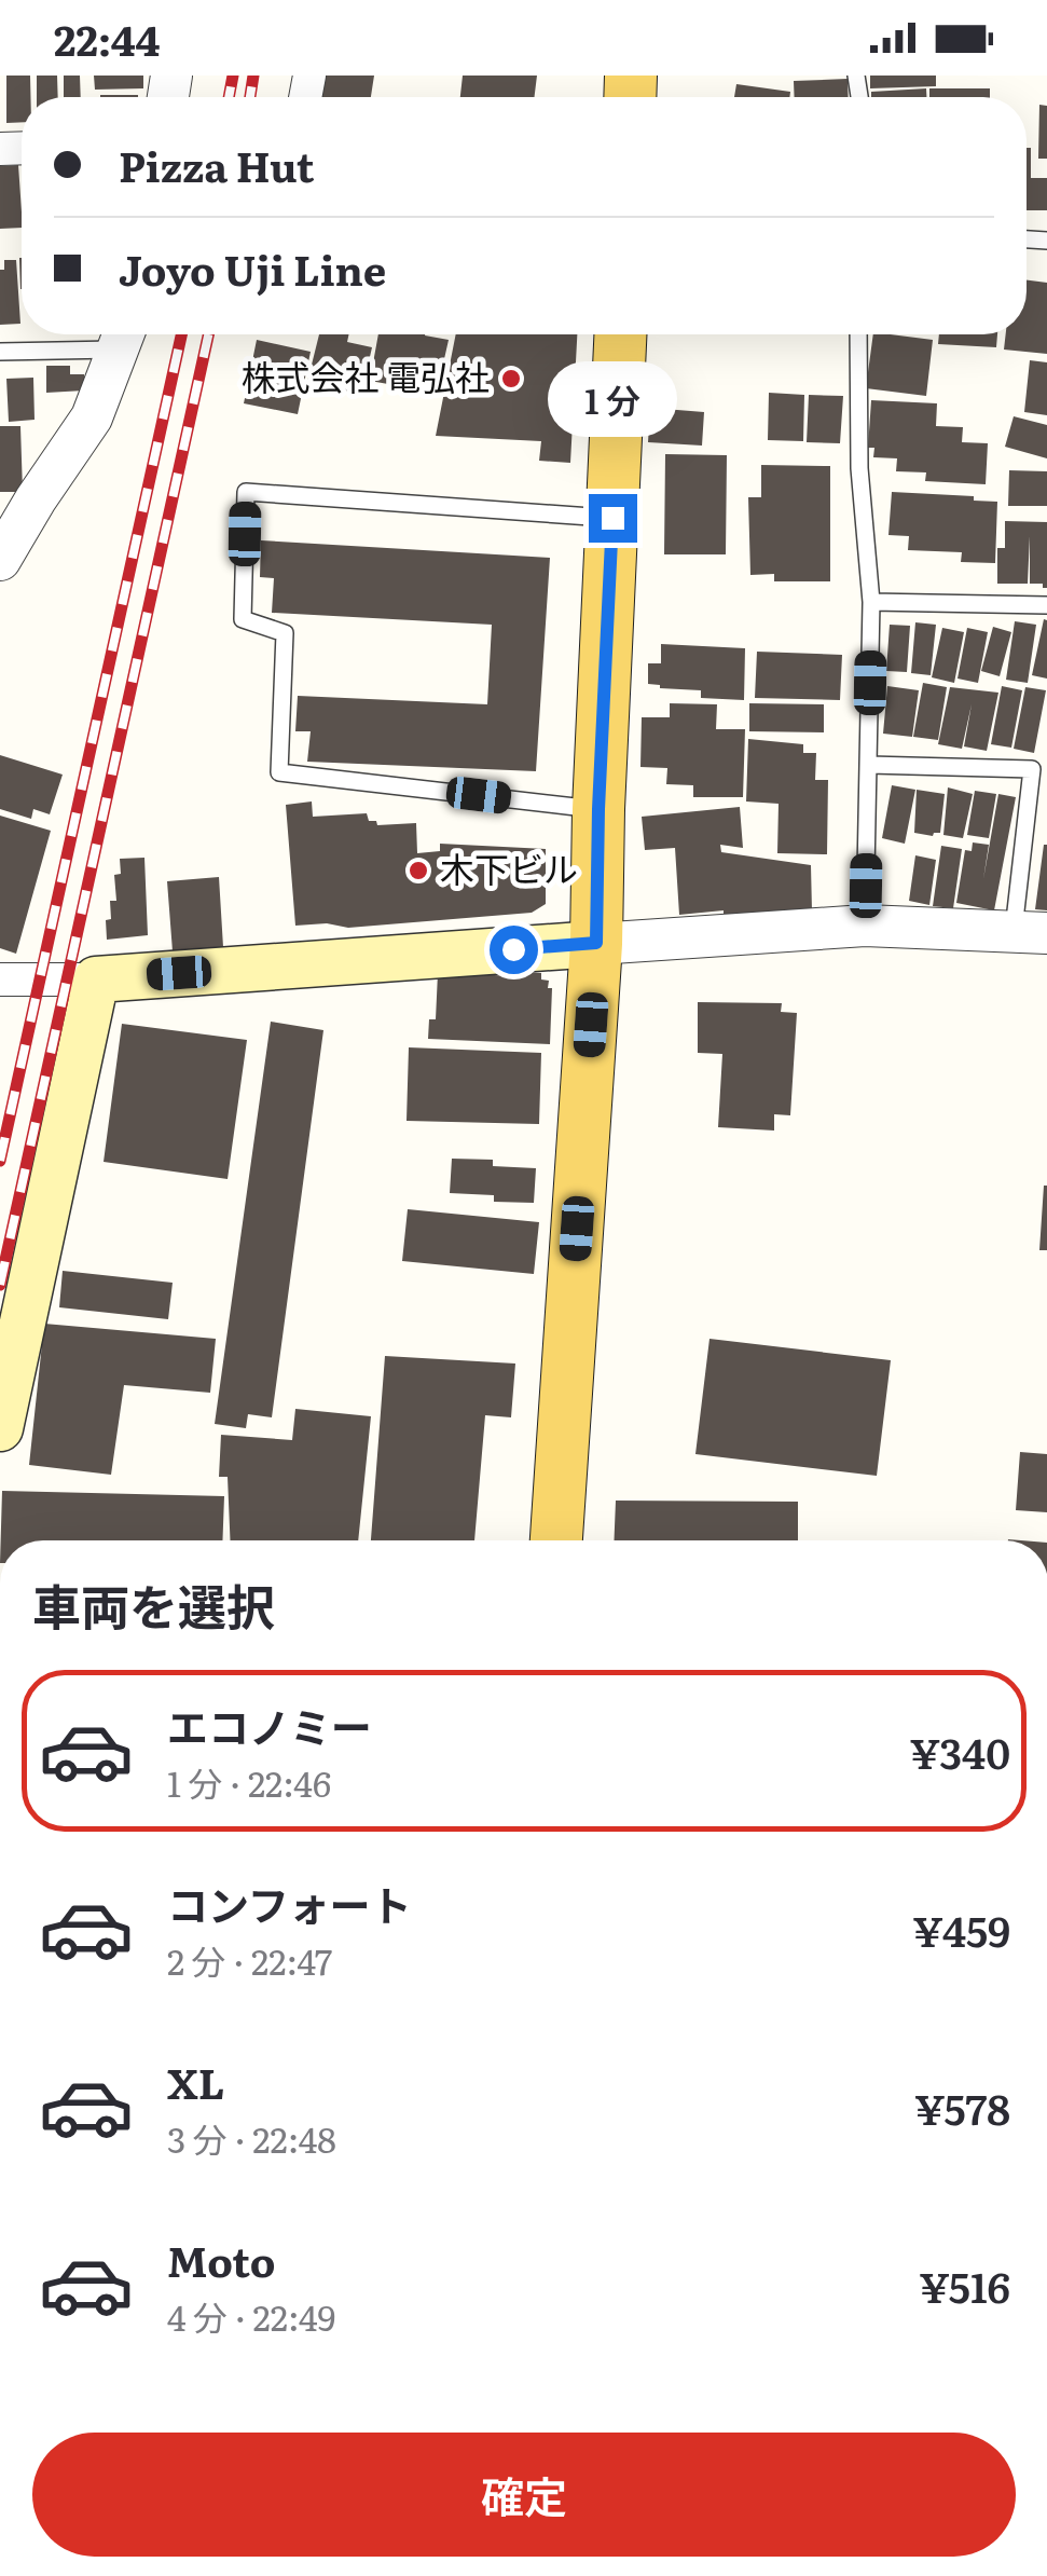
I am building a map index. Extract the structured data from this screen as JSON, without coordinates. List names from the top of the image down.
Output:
{
  "places": ["株式会社 電弘社", "木下ビル"],
  "page": {
    "status": "22:44",
    "banner": ["Pizza Hut", "Joyo Uji Line"],
    "bubble": "1 分",
    "heading": "車両を選択",
    "list": [
      {
        "name": "エコノミー",
        "note": "1 分 · 22:46",
        "value": "¥340"
      },
      {
        "name": "コンフォート",
        "note": "2 分 · 22:47",
        "value": "¥459"
      },
      {
        "name": "XL",
        "note": "3 分 · 22:48",
        "value": "¥578"
      },
      {
        "name": "Moto",
        "note": "4 分 · 22:49",
        "value": "¥516"
      }
    ],
    "buttons": "確定"
  }
}
